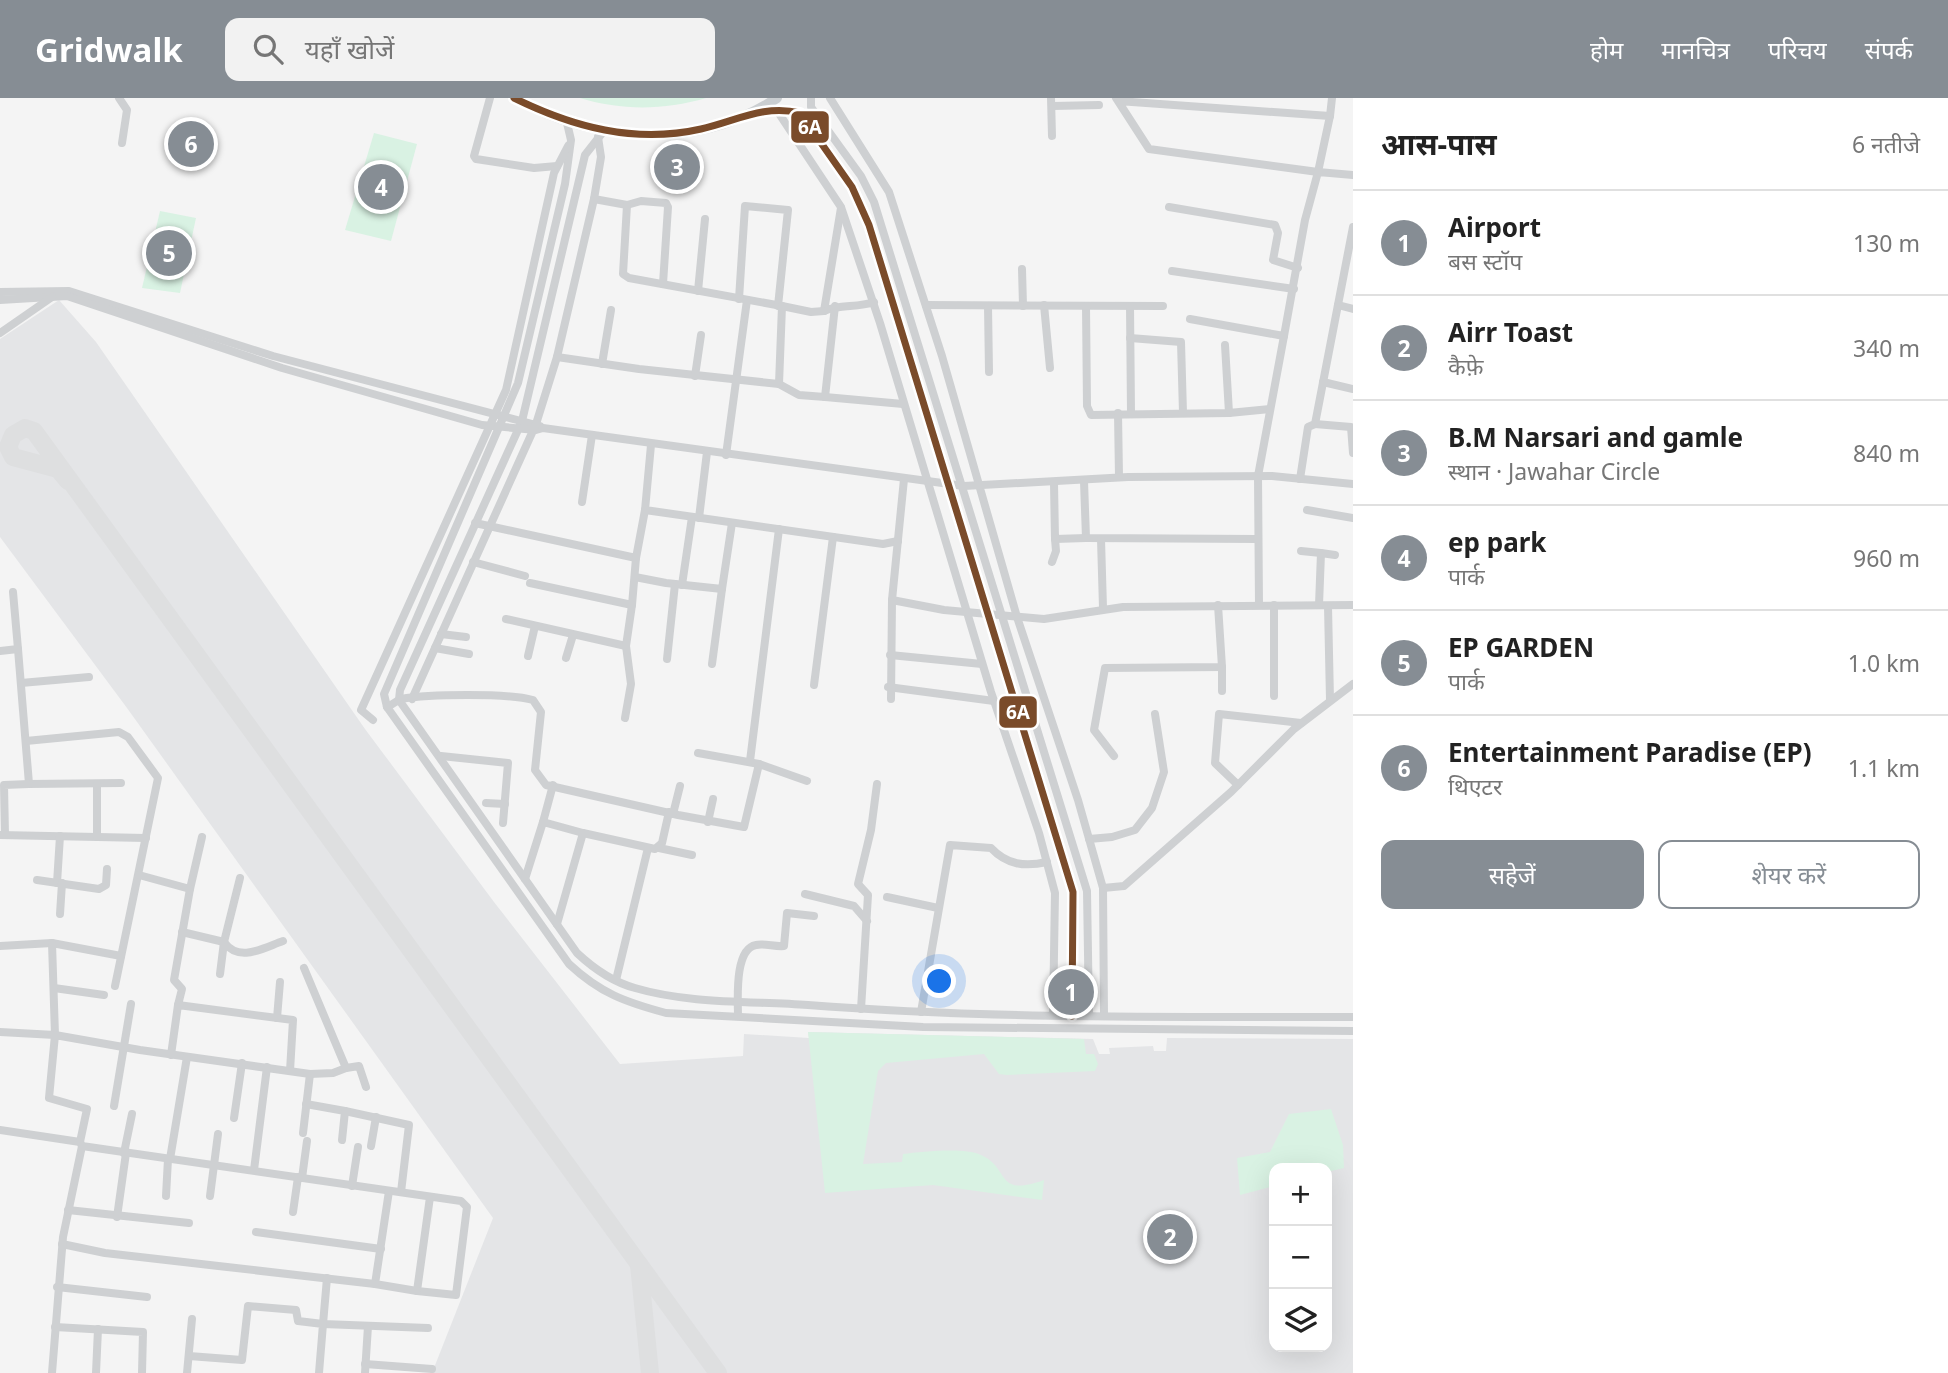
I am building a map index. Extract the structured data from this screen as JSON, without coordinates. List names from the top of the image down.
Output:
{
  "lines": ["transit line 6A"],
  "page": {
    "header": "Gridwalk",
    "search": "यहाँ खोजें",
    "nav": [
      "होम",
      "मानचित्र",
      "परिचय",
      "संपर्क"
    ],
    "heading": ["आस-पास", "6 नतीजे"],
    "pins": [
      "6",
      "3",
      "4",
      "5",
      "1",
      "2"
    ],
    "list": [
      {
        "mark": "1",
        "name": "Airport",
        "note": "बस स्टॉप",
        "value": "130 m"
      },
      {
        "mark": "2",
        "name": "Airr Toast",
        "note": "कैफ़े",
        "value": "340 m"
      },
      {
        "mark": "3",
        "name": "B.M Narsari and gamle",
        "note": "स्थान · Jawahar Circle",
        "value": "840 m"
      },
      {
        "mark": "4",
        "name": "ep park",
        "note": "पार्क",
        "value": "960 m"
      },
      {
        "mark": "5",
        "name": "EP GARDEN",
        "note": "पार्क",
        "value": "1.0 km"
      },
      {
        "mark": "6",
        "name": "Entertainment Paradise (EP)",
        "note": "थिएटर",
        "value": "1.1 km"
      }
    ],
    "buttons": ["सहेजें", "शेयर करें"],
    "map_buttons": ["+", "−"]
  }
}
